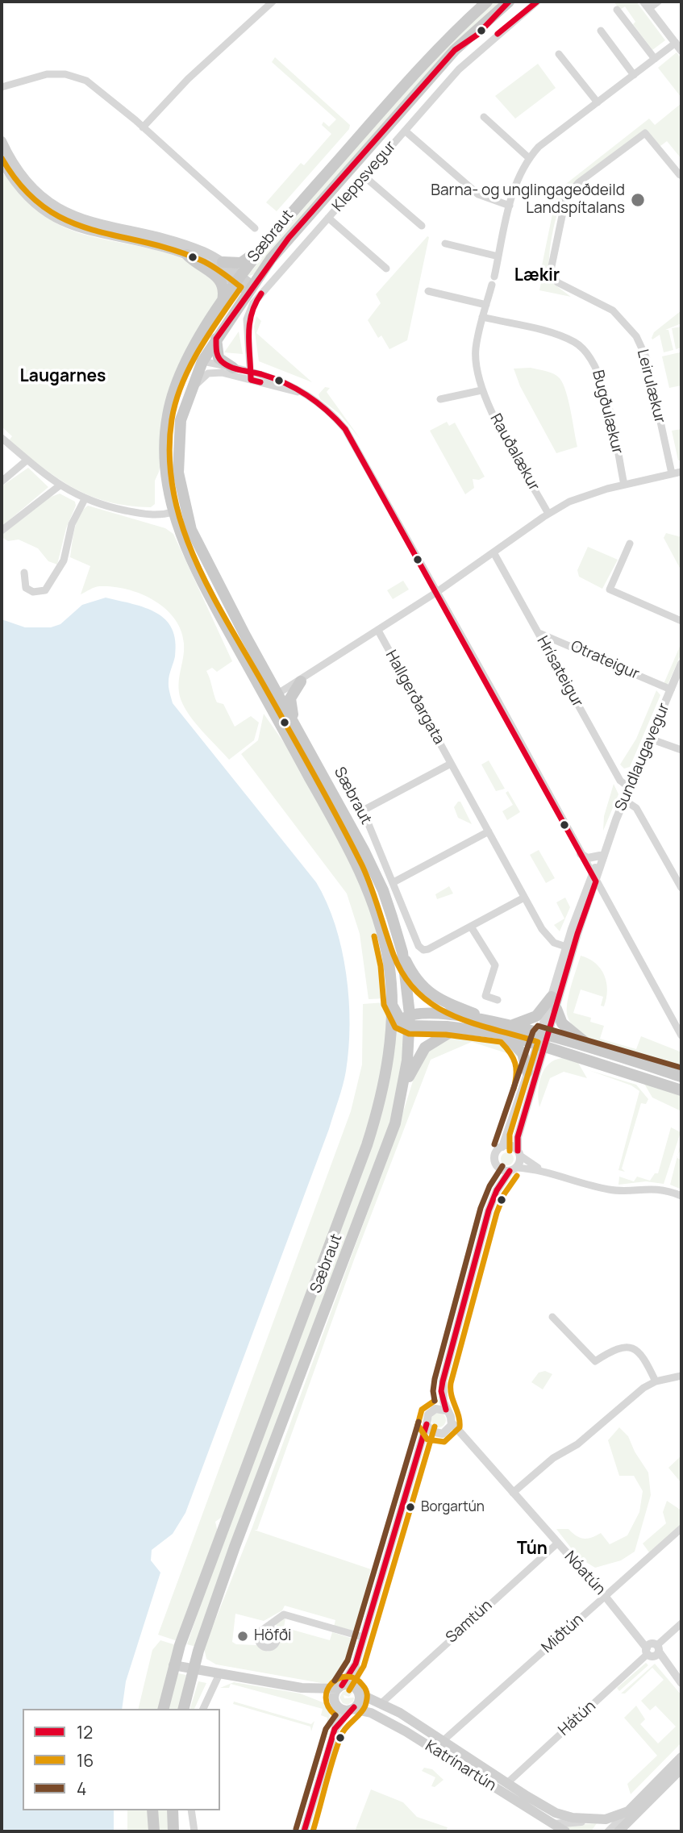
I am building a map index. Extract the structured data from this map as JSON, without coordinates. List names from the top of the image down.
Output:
{
  "streets": {
    "main road": ["Sæbraut", "Katrínartún"],
    "street": [
      "Kleppsvegur",
      "Leirulækur",
      "Bugðulækur",
      "Rauðalækur",
      "Otrateigur",
      "Hrísateigur",
      "Hallgerðargata",
      "Sundlaugavegur",
      "Nóatún",
      "Samtún",
      "Miðtún",
      "Hátún"
    ]
  },
  "crossings": [
    ["Bugðulækur", "Rauðalækur"],
    ["Otrateigur", "Hrísateigur"],
    ["Otrateigur", "Sundlaugavegur"],
    ["Hrísateigur", "Sundlaugavegur"],
    ["Nóatún", "Samtún"],
    ["Nóatún", "Miðtún"],
    ["Nóatún", "Hátún"],
    ["Samtún", "Katrínartún"],
    ["Miðtún", "Katrínartún"],
    ["Hátún", "Katrínartún"]
  ],
  "districts": ["Lækir", "Laugarnes", "Tún"],
  "places": ["Barna- og unglingageðdeild Landspítalans", "Borgartún", "Höfði"],
  "lines": ["transit line 12", "transit line 16", "transit line 4"],
  "legend": ["12", "16", "4"]
}
